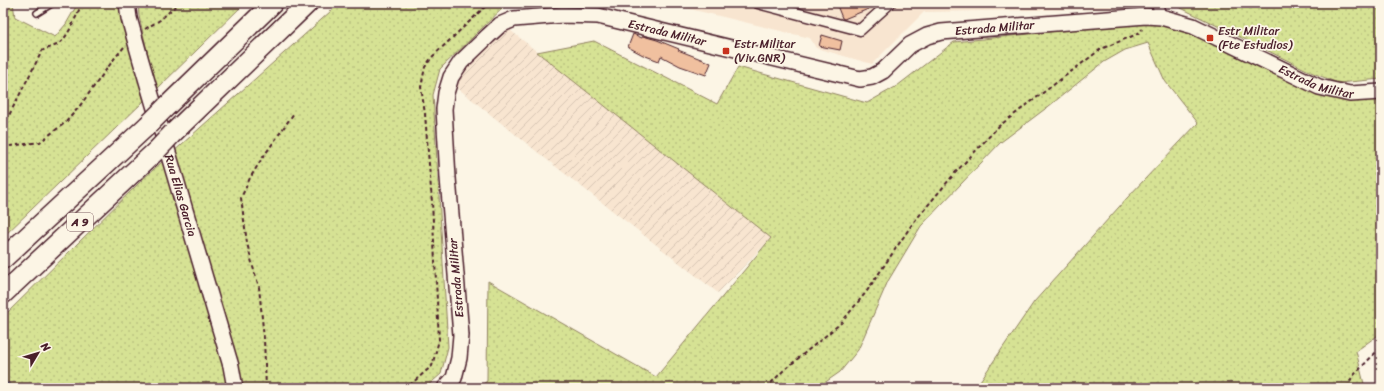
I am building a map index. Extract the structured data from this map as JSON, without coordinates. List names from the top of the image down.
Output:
{
  "streets": {
    "highway": ["A 9"],
    "street": ["Estrada Militar", "Rua Elias Garcia"]
  },
  "places": {
    "transit": ["Estr Militar (Fte Estudios)", "Estr Militar (Viv GNR)"]
  },
  "north": "top right"
}
